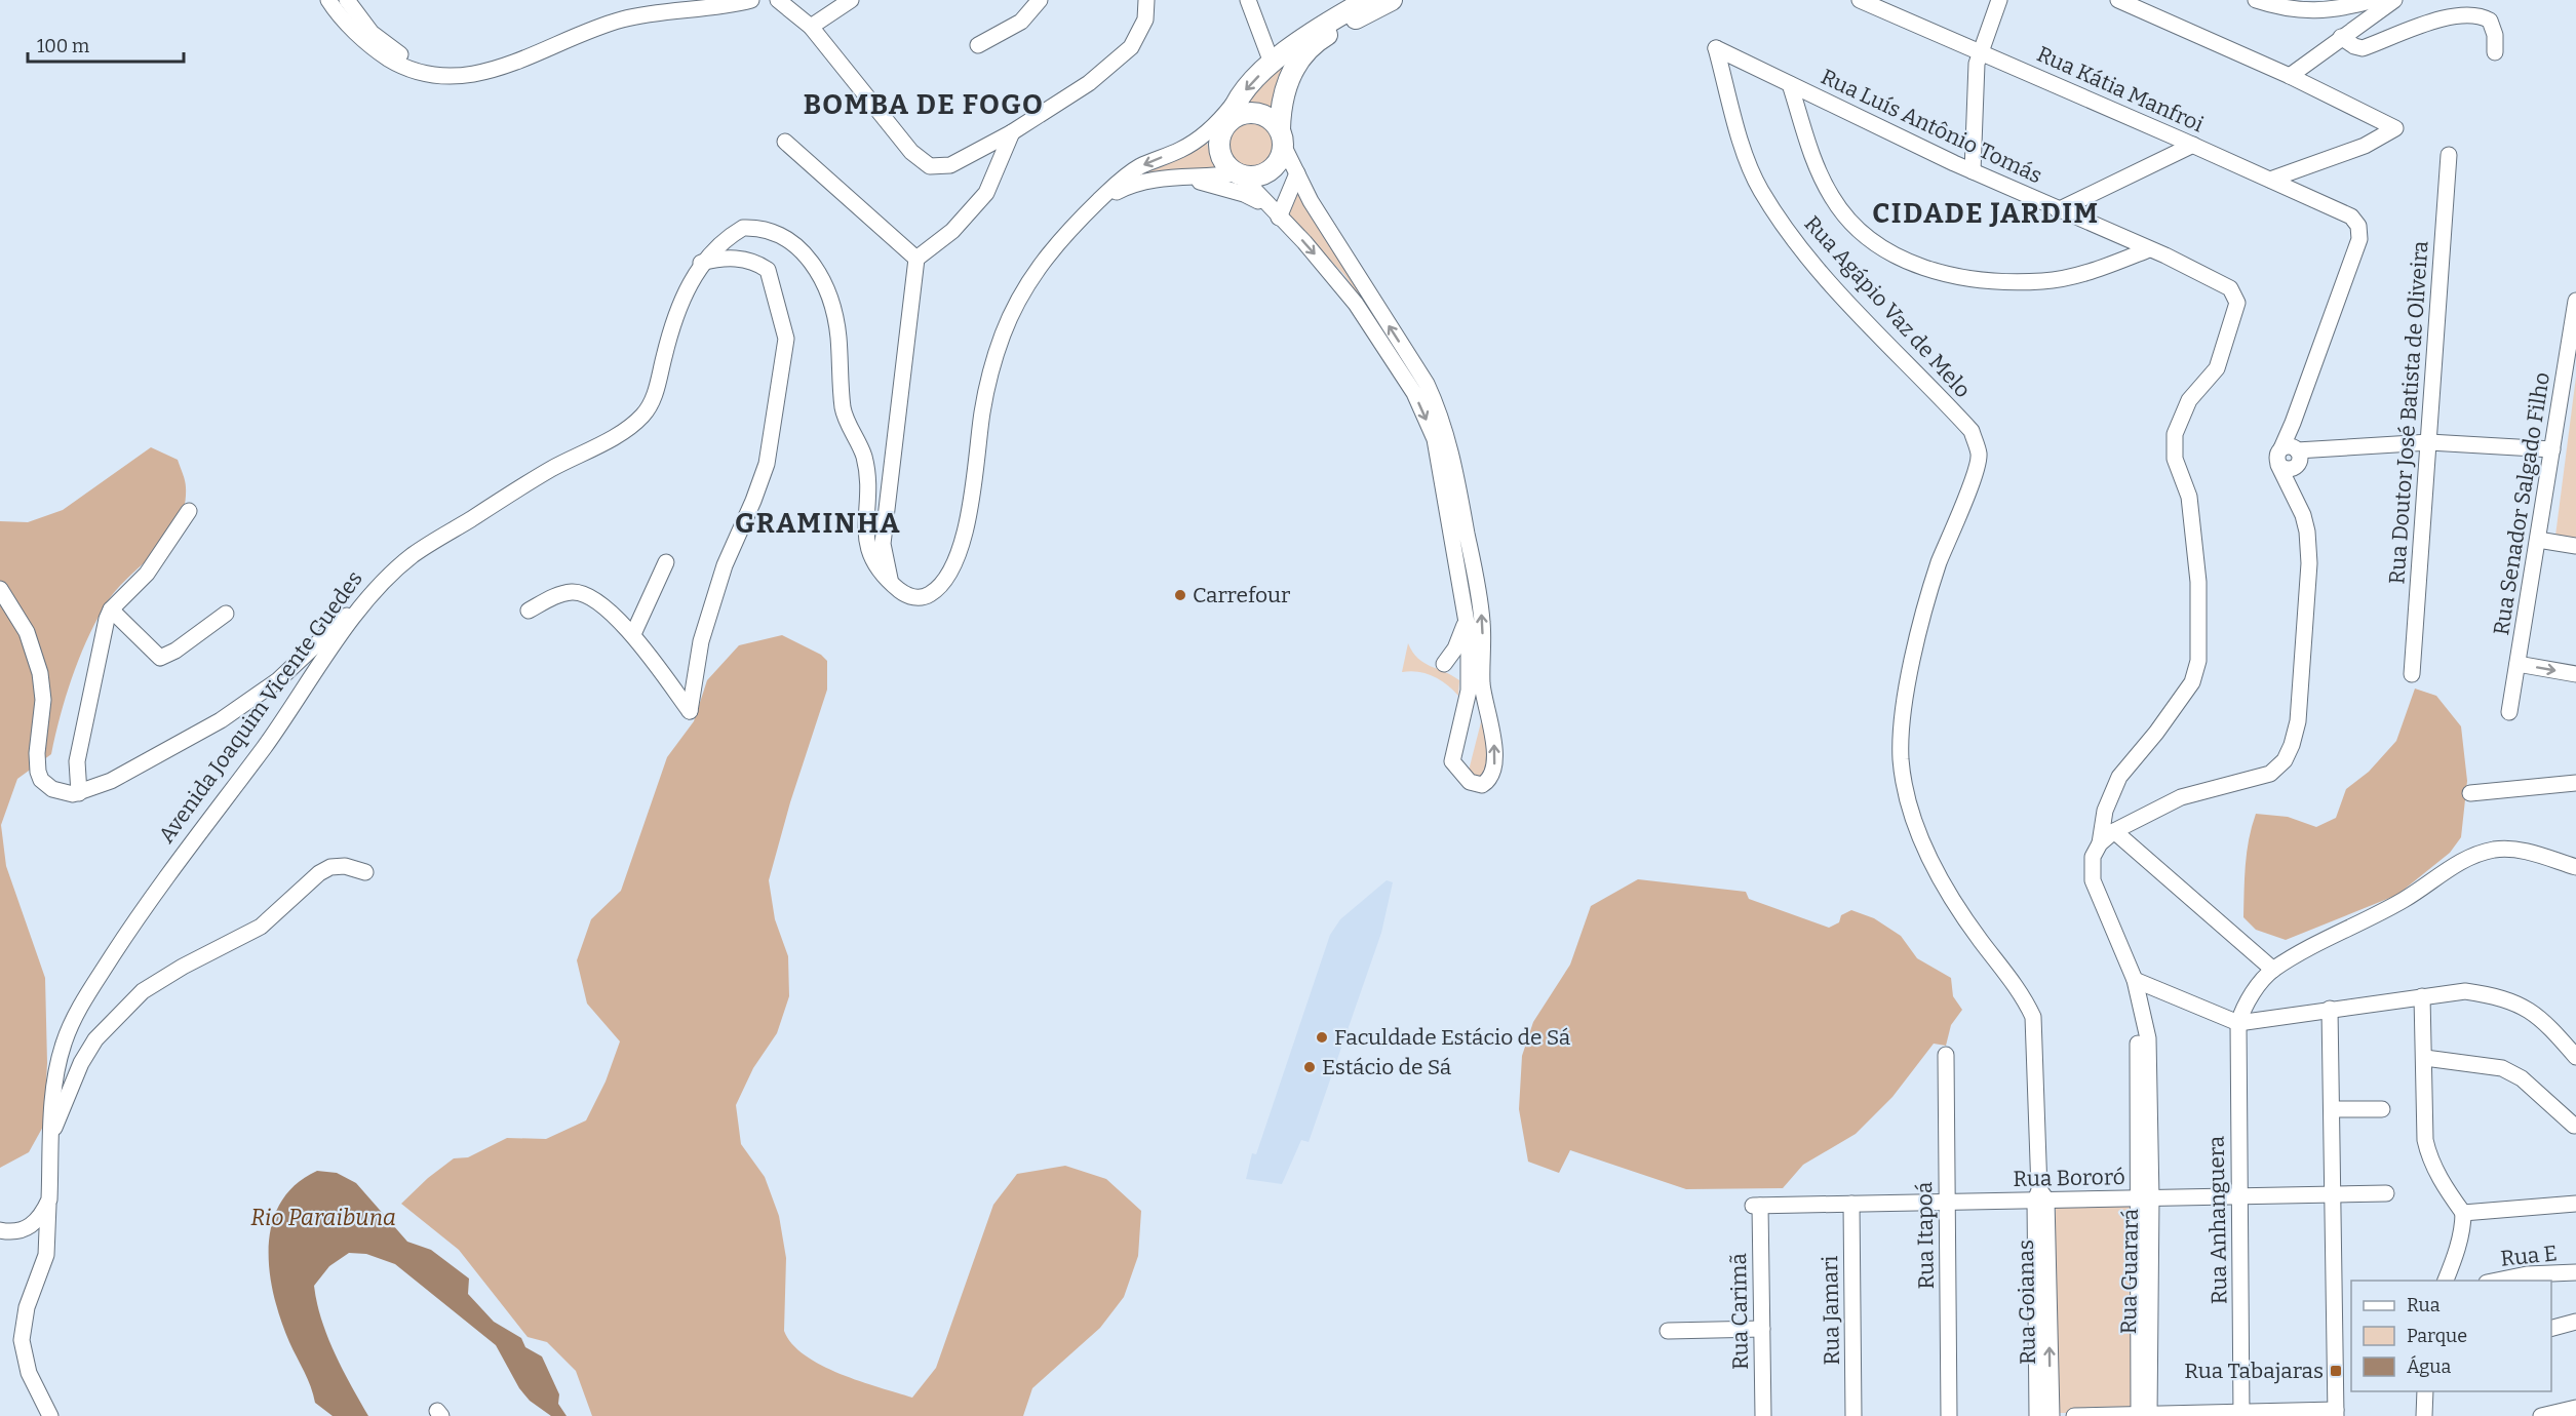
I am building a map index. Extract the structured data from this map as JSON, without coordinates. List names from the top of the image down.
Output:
{
  "streets": {
    "main road": ["Avenida Joaquim Vicente Guedes"],
    "street": [
      "Rua Kátia Manfroi",
      "Rua Luís Antônio Tomás",
      "Rua Agápio Vaz de Melo",
      "Rua Doutor José Batista de Oliveira",
      "Rua Senador Salgado Filho",
      "Rua Bororó",
      "Rua Anhanguera",
      "Rua Itapoá",
      "Rua E",
      "Rua Guarará",
      "Rua Goianas",
      "Rua Jamari",
      "Rua Carimã"
    ]
  },
  "crossings": [
    ["Rua Luís Antônio Tomás", "Rua Agápio Vaz de Melo"],
    ["Rua Luís Antônio Tomás", "Rua Guarará"],
    ["Rua Agápio Vaz de Melo", "Rua Goianas"],
    ["Rua Bororó", "Rua Anhanguera"],
    ["Rua Bororó", "Rua Itapoá"],
    ["Rua Bororó", "Rua Guarará"],
    ["Rua Bororó", "Rua Goianas"],
    ["Rua Bororó", "Rua Jamari"],
    ["Rua Bororó", "Rua Carimã"]
  ],
  "districts": ["BOMBA DE FOGO", "CIDADE JARDIM", "GRAMINHA"],
  "water": ["Rio Paraibuna"],
  "places": {
    "other": ["Carrefour", "Faculdade Estácio de Sá", "Estácio de Sá"],
    "transit": ["Rua Tabajaras"]
  },
  "legend": ["Rua", "Parque", "Água"],
  "scale_bar": "100 m"
}
